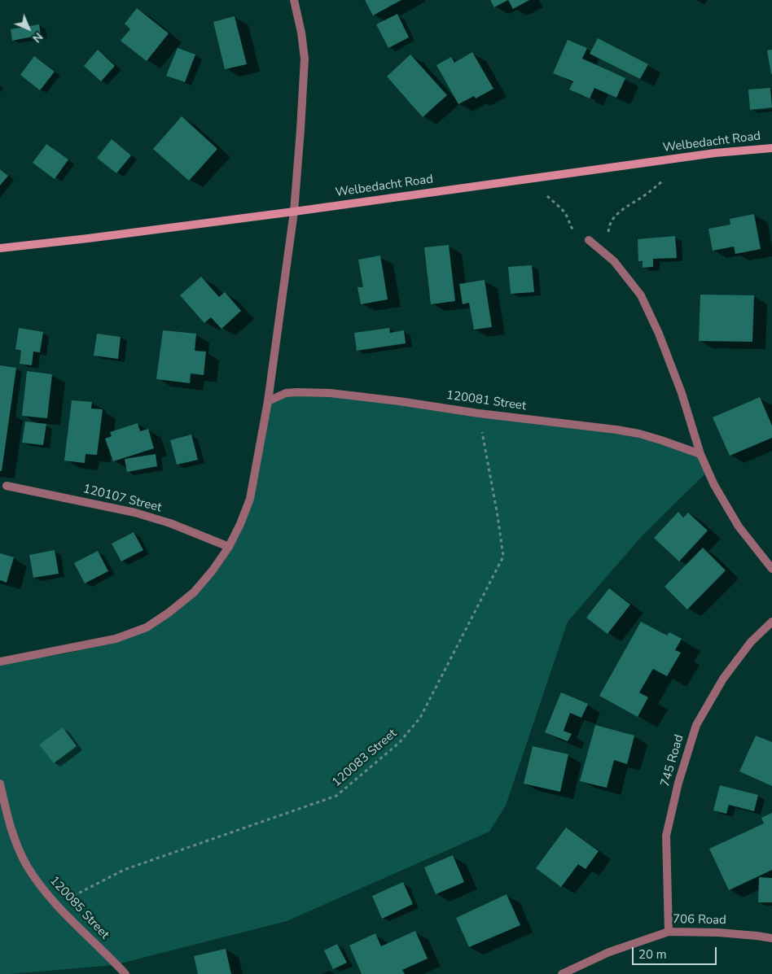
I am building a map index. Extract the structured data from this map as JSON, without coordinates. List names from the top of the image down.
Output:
{
  "streets": {
    "street": [
      "Welbedacht Road",
      "120081 Street",
      "120107 Street",
      "745 Road",
      "120085 Street",
      "706 Road"
    ],
    "path": ["120083 Street"]
  },
  "crossings": [
    ["120081 Street", "120083 Street"],
    ["120083 Street", "120085 Street"],
    ["745 Road", "706 Road"]
  ],
  "scale_bar": "20 m",
  "north": "bottom right"
}
